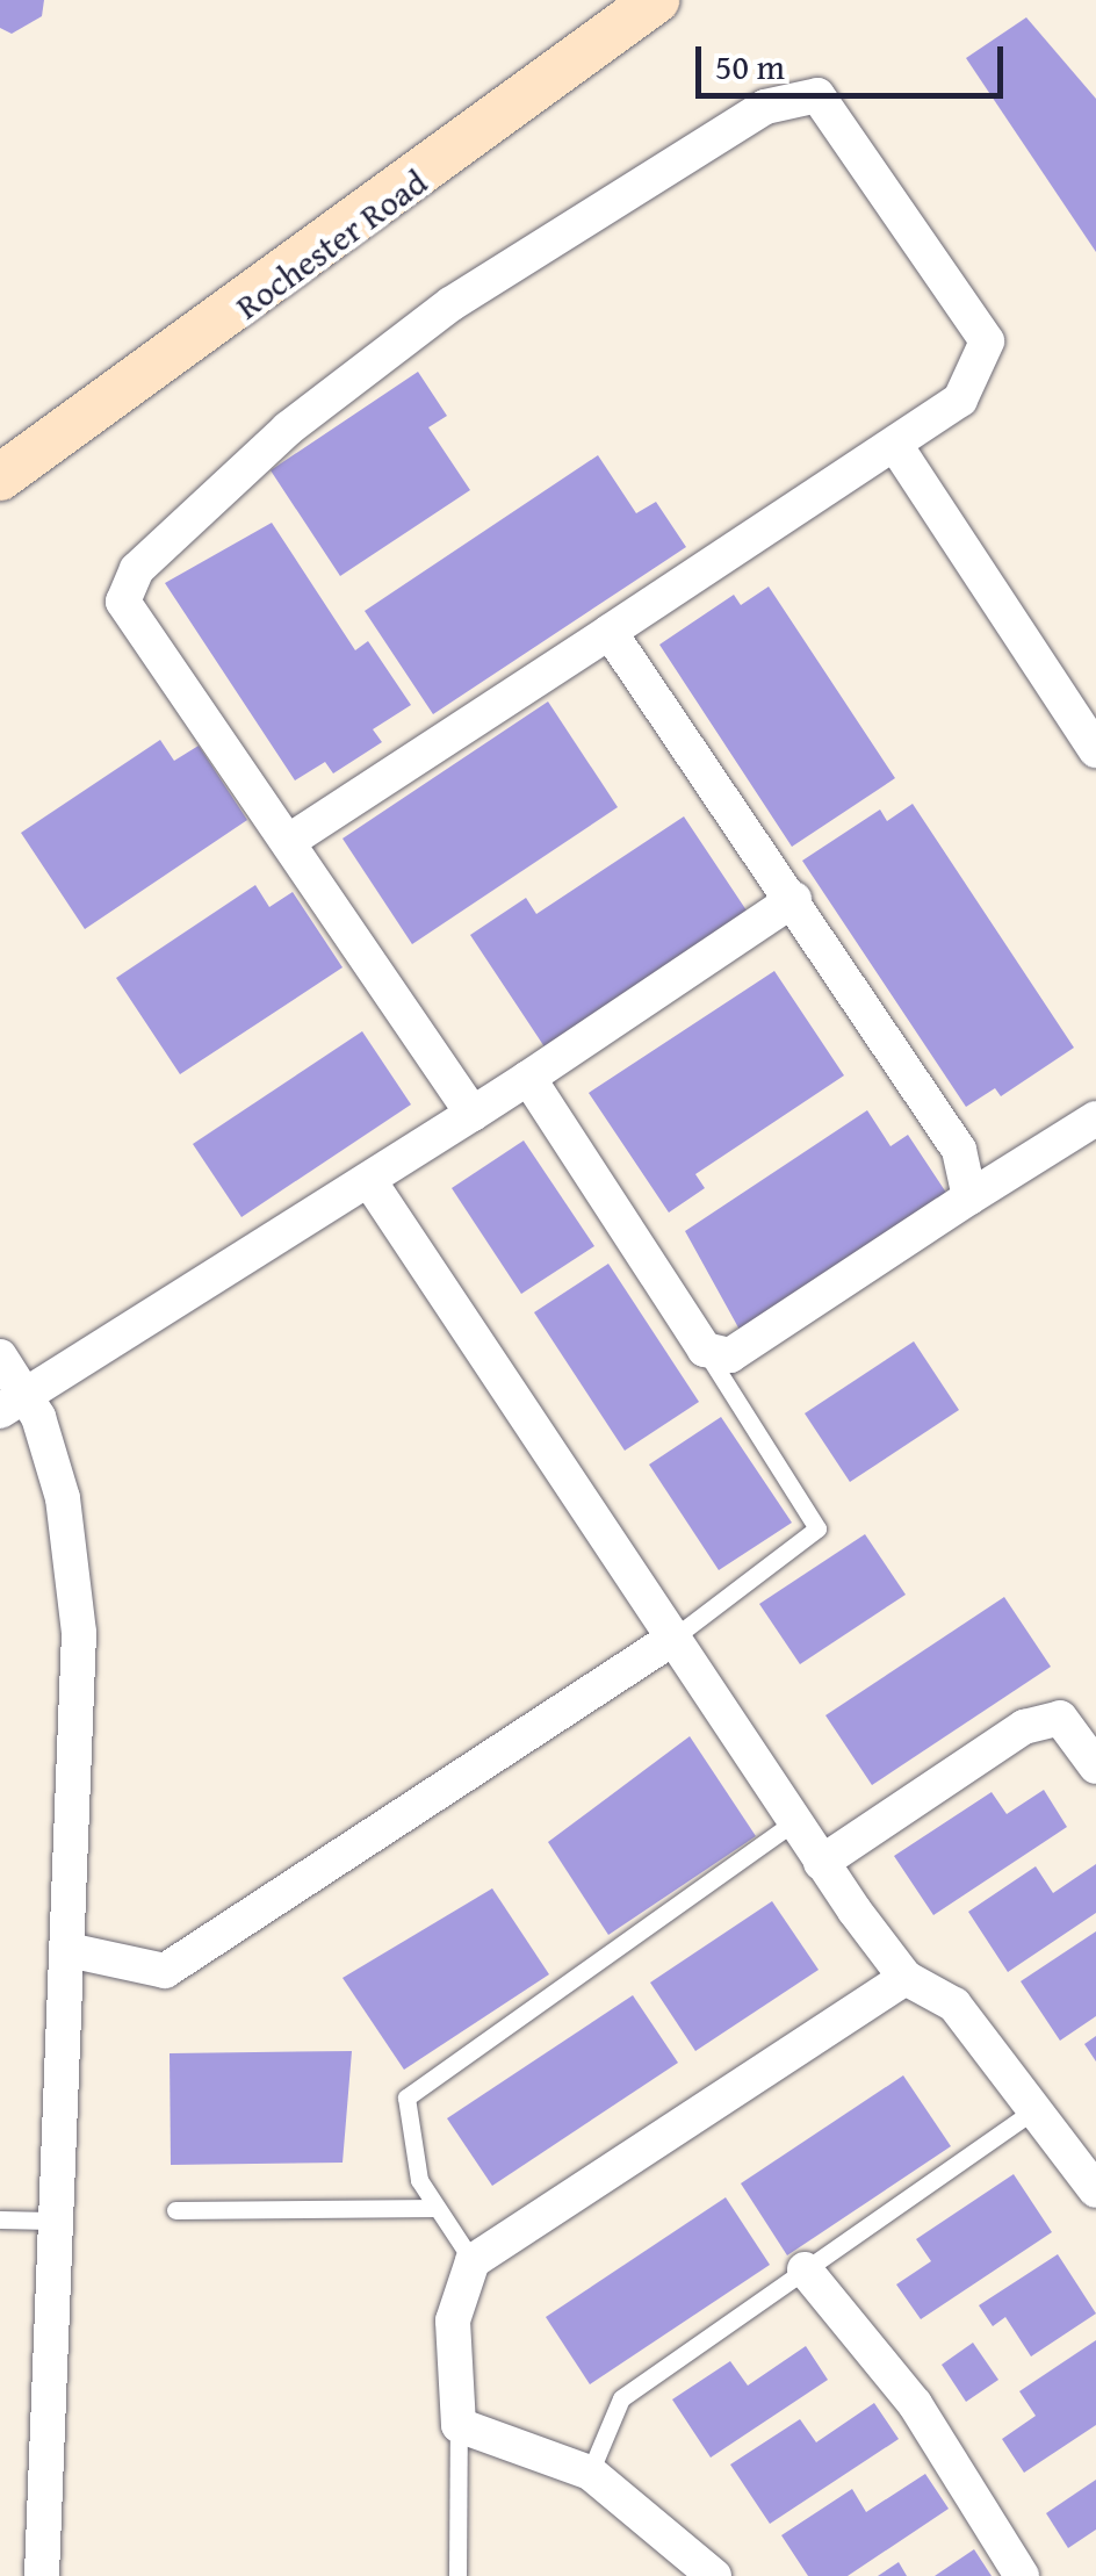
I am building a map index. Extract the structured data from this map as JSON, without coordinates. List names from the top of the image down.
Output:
{
  "streets": {
    "street": ["Rochester Road"]
  },
  "scale_bar": "50 m"
}
